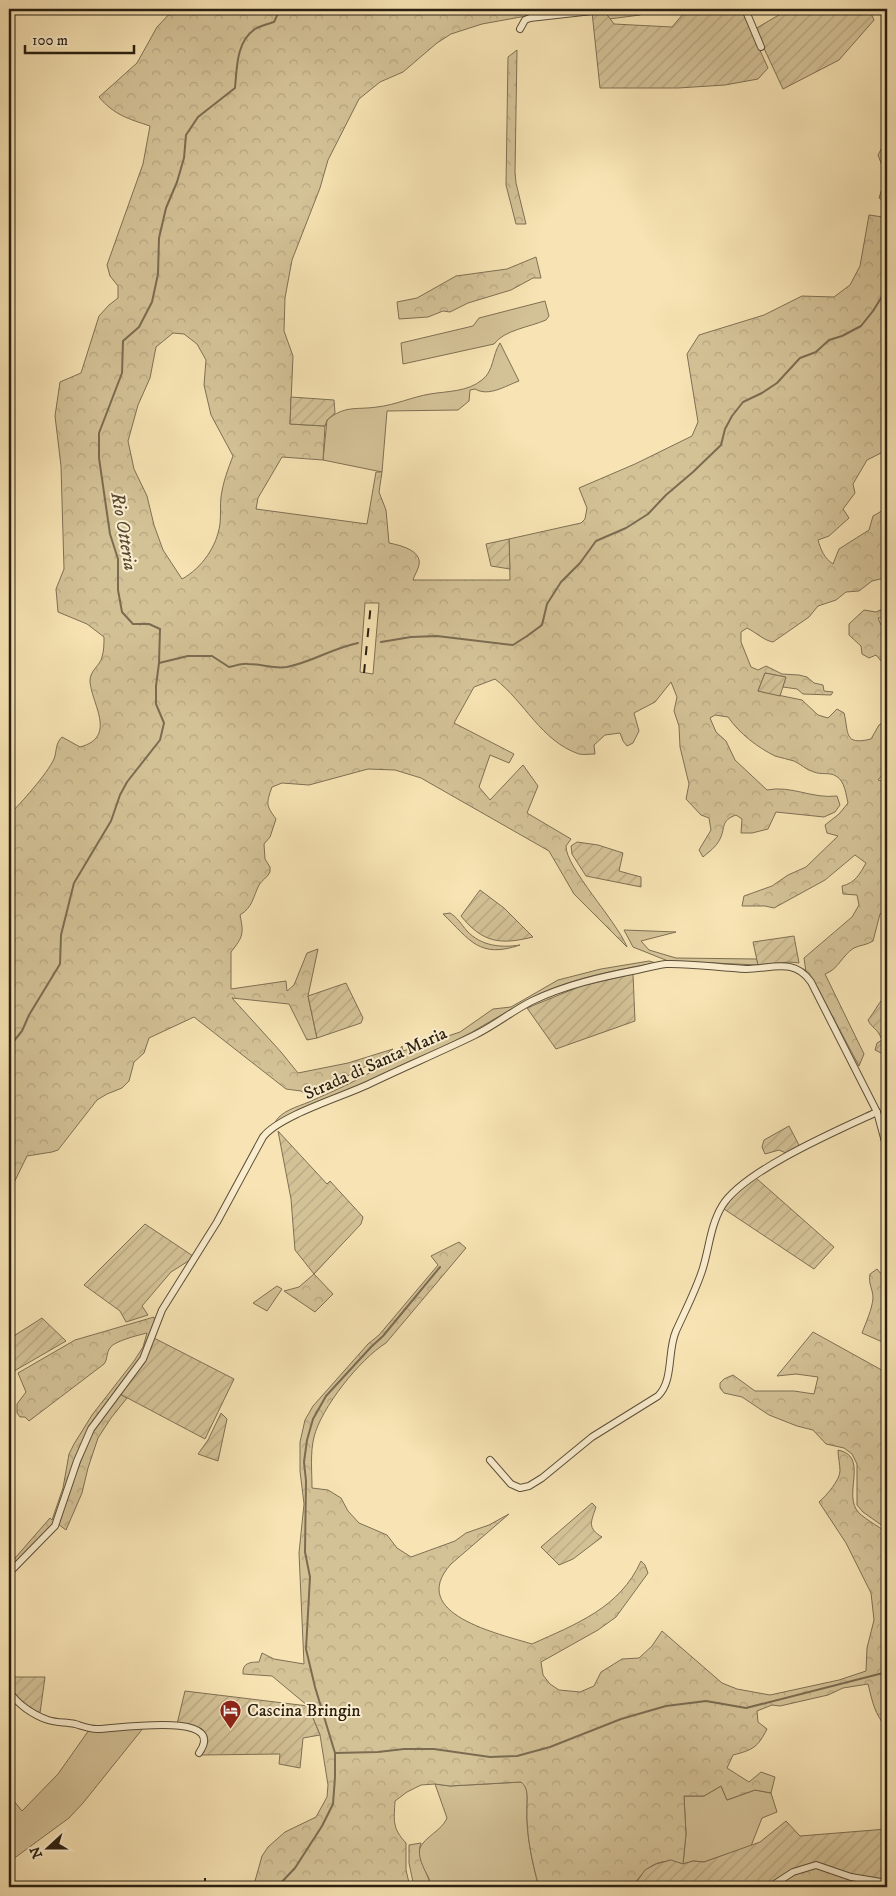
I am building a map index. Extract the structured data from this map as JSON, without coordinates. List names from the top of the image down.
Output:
{
  "streets": {
    "street": ["Strada di Santa Maria"]
  },
  "water": ["Rio Otteria"],
  "places": {
    "hotel": ["Cascina Bringin"]
  },
  "scale_bar": "100 m",
  "north": "left"
}
